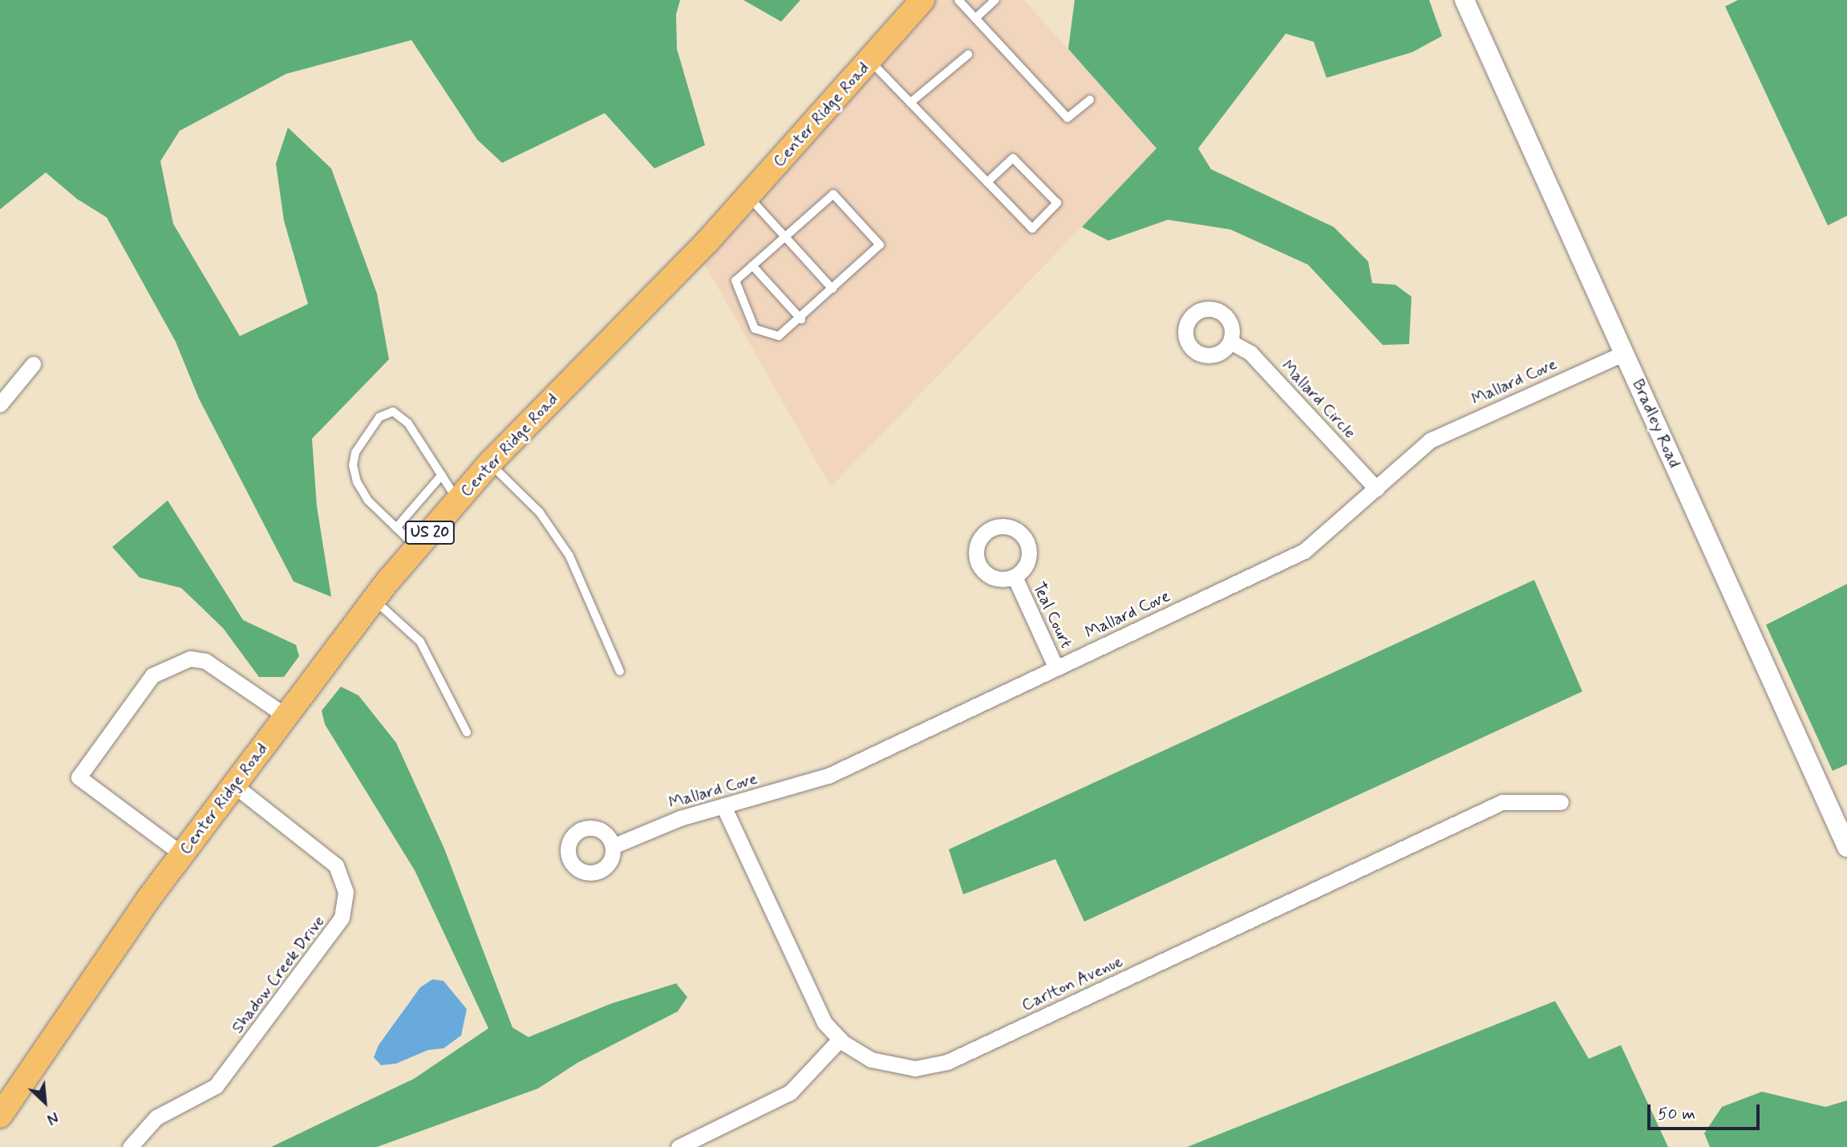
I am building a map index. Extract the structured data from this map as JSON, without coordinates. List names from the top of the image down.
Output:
{
  "streets": {
    "main road": ["Center Ridge Road", "US 20"],
    "street": [
      "Mallard Cove",
      "Mallard Circle",
      "Bradley Road",
      "Teal Court",
      "Shadow Creek Drive",
      "Carlton Avenue"
    ]
  },
  "crossings": [
    ["Center Ridge Road", "Shadow Creek Drive"],
    ["Mallard Cove", "Mallard Circle"],
    ["Mallard Cove", "Bradley Road"],
    ["Mallard Cove", "Teal Court"],
    ["Mallard Cove", "Carlton Avenue"]
  ],
  "scale_bar": "50 m",
  "north": "bottom right"
}
